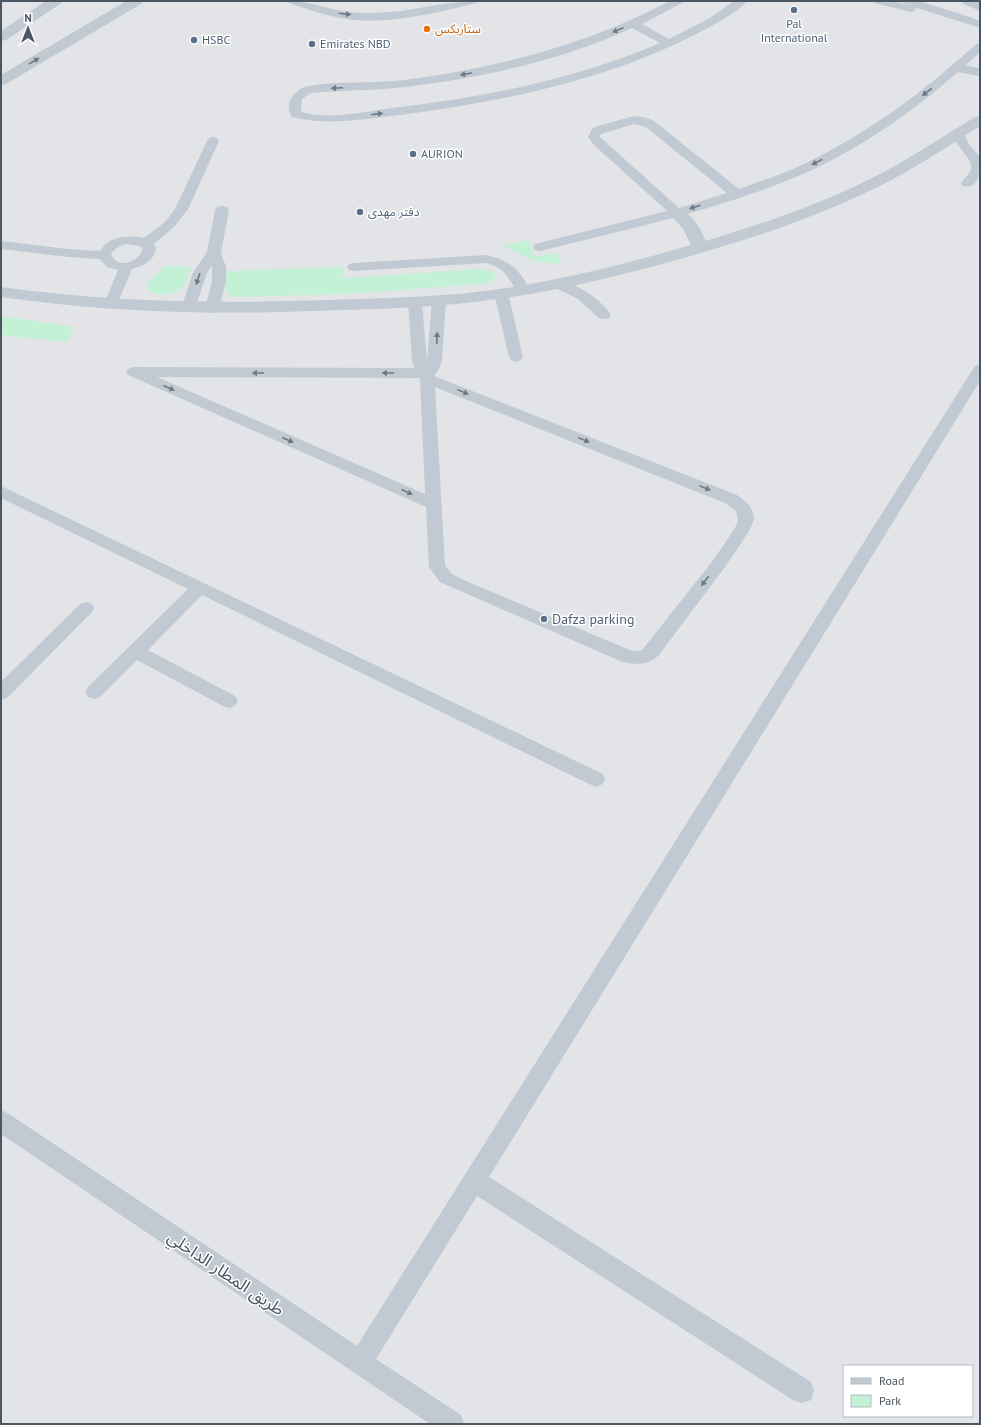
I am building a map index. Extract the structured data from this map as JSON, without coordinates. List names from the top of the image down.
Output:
{
  "streets": {
    "lane": ["طريق المطار الداخلي"]
  },
  "places": [
    "Pal International",
    "ستاربكس",
    "HSBC",
    "Emirates NBD",
    "AURION",
    "دفتر مهدى",
    "Dafza parking"
  ],
  "legend": ["Road", "Park"],
  "north": "top"
}
